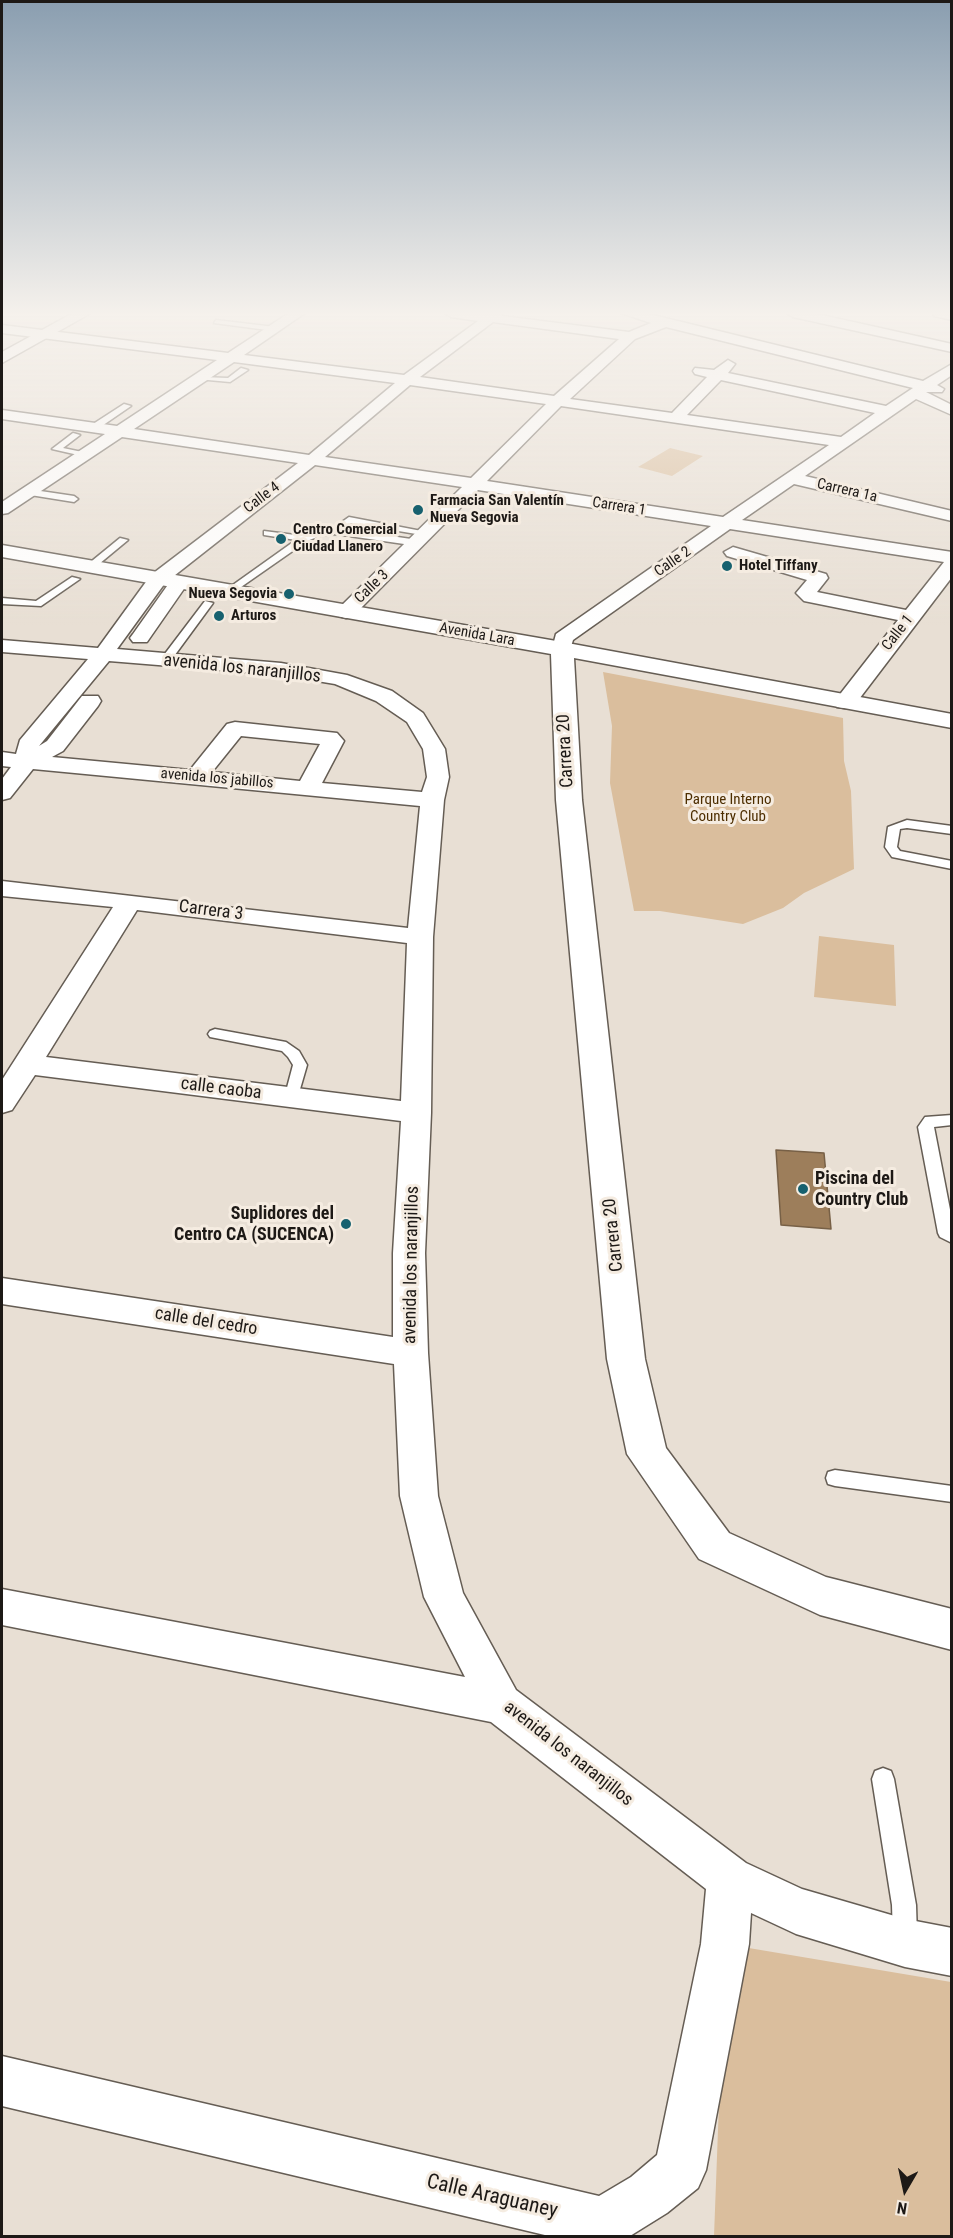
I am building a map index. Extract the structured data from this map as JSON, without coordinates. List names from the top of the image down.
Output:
{
  "streets": {
    "street": [
      "Carrera 1a",
      "Calle 4",
      "Carrera 1",
      "Calle 2",
      "Calle 3",
      "Calle 1",
      "Avenida Lara",
      "avenida los naranjillos",
      "Carrera 20",
      "avenida los jabillos",
      "Carrera 3",
      "calle caoba",
      "calle del cedro",
      "Calle Araguaney"
    ]
  },
  "crossings": [
    ["Carrera 1a", "Calle 2"],
    ["Calle 4", "Carrera 1"],
    ["Calle 4", "Avenida Lara"],
    ["Calle 4", "avenida los naranjillos"],
    ["Calle 4", "avenida los jabillos"],
    ["Carrera 1", "Calle 2"],
    ["Carrera 1", "Calle 3"],
    ["Calle 2", "Avenida Lara"],
    ["Calle 2", "Carrera 20"],
    ["Calle 3", "Avenida Lara"],
    ["Calle 1", "Avenida Lara"],
    ["Avenida Lara", "Carrera 20"],
    ["avenida los naranjillos", "avenida los jabillos"],
    ["avenida los naranjillos", "Carrera 3"],
    ["avenida los naranjillos", "calle caoba"],
    ["avenida los naranjillos", "calle del cedro"],
    ["avenida los naranjillos", "Calle Araguaney"]
  ],
  "parks": ["Parque Interno Country Club"],
  "places": [
    "Farmacia San Valentín Nueva Segovia",
    "Centro Comercial Ciudad Llanero",
    "Hotel Tiffany",
    "Nueva Segovia",
    "Arturos",
    "Piscina del Country Club",
    "Suplidores del Centro CA (SUCENCA)"
  ],
  "north": "bottom"
}
